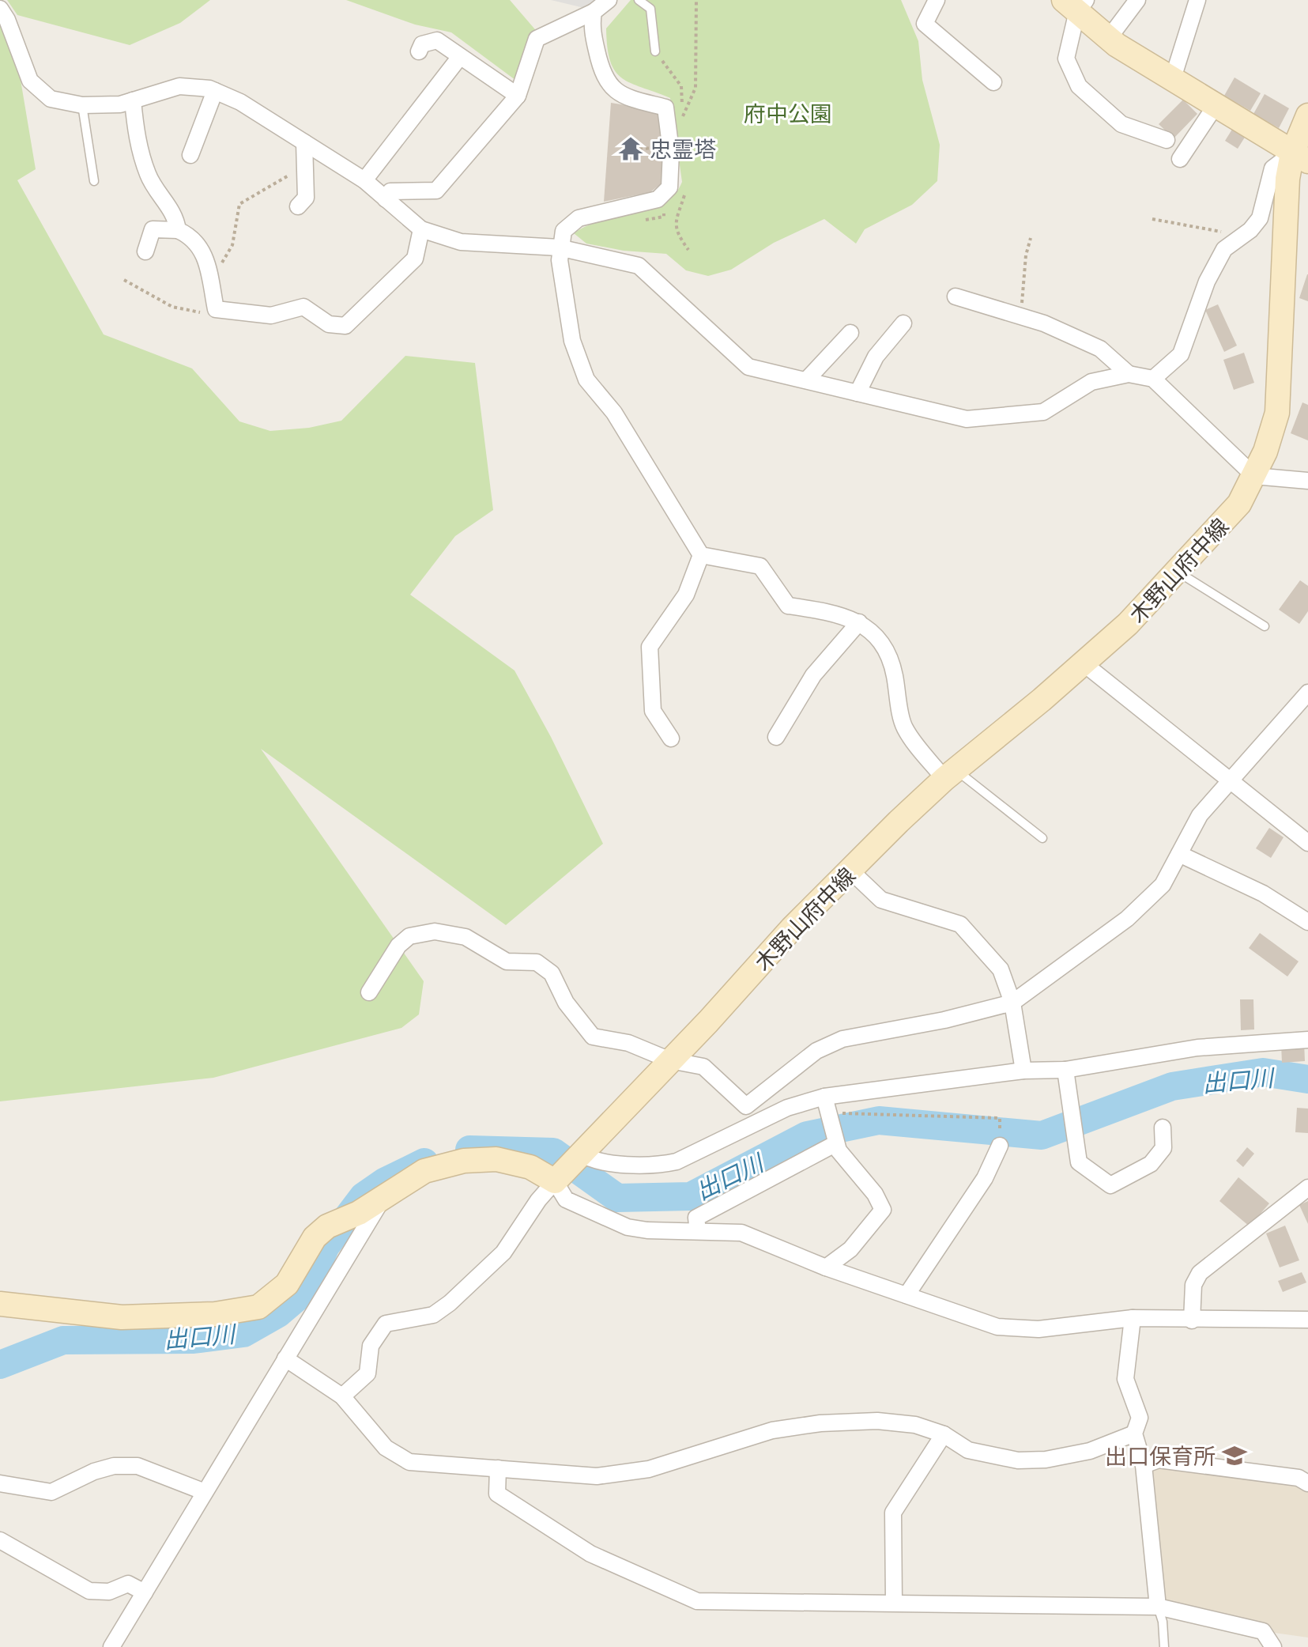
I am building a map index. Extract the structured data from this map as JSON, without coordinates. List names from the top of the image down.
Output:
{
  "streets": {
    "main road": ["木野山府中線"]
  },
  "water": ["出口川"],
  "parks": ["府中公園"],
  "places": {
    "temple": ["忠霊塔"],
    "school or university": ["出口保育所"]
  }
}
